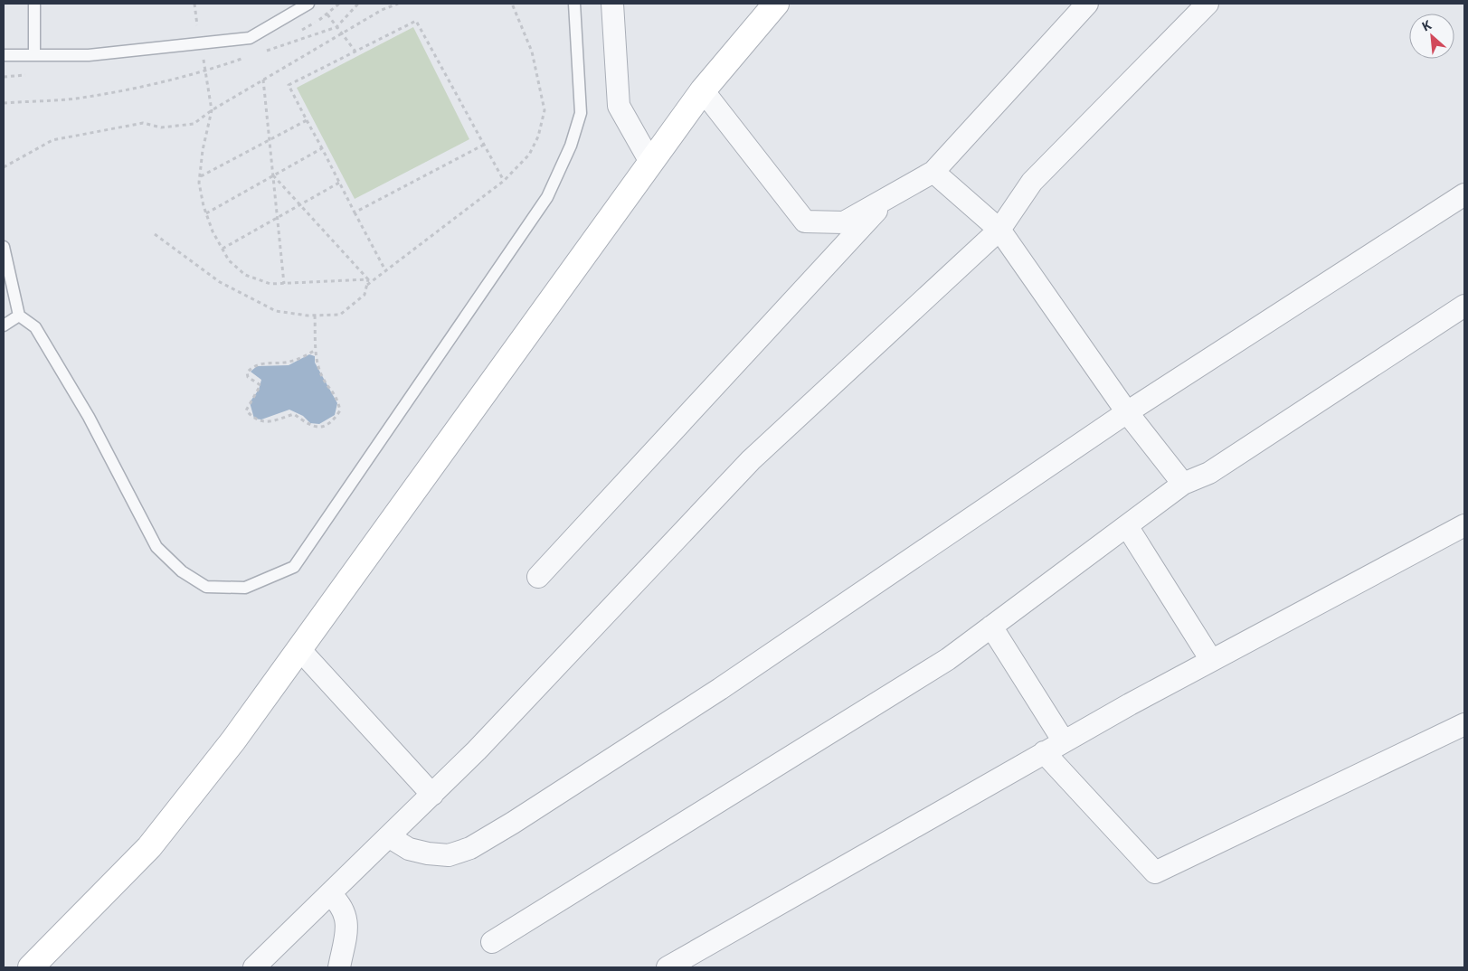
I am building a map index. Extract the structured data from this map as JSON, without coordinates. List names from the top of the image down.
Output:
{
  "north": "top left"
}
